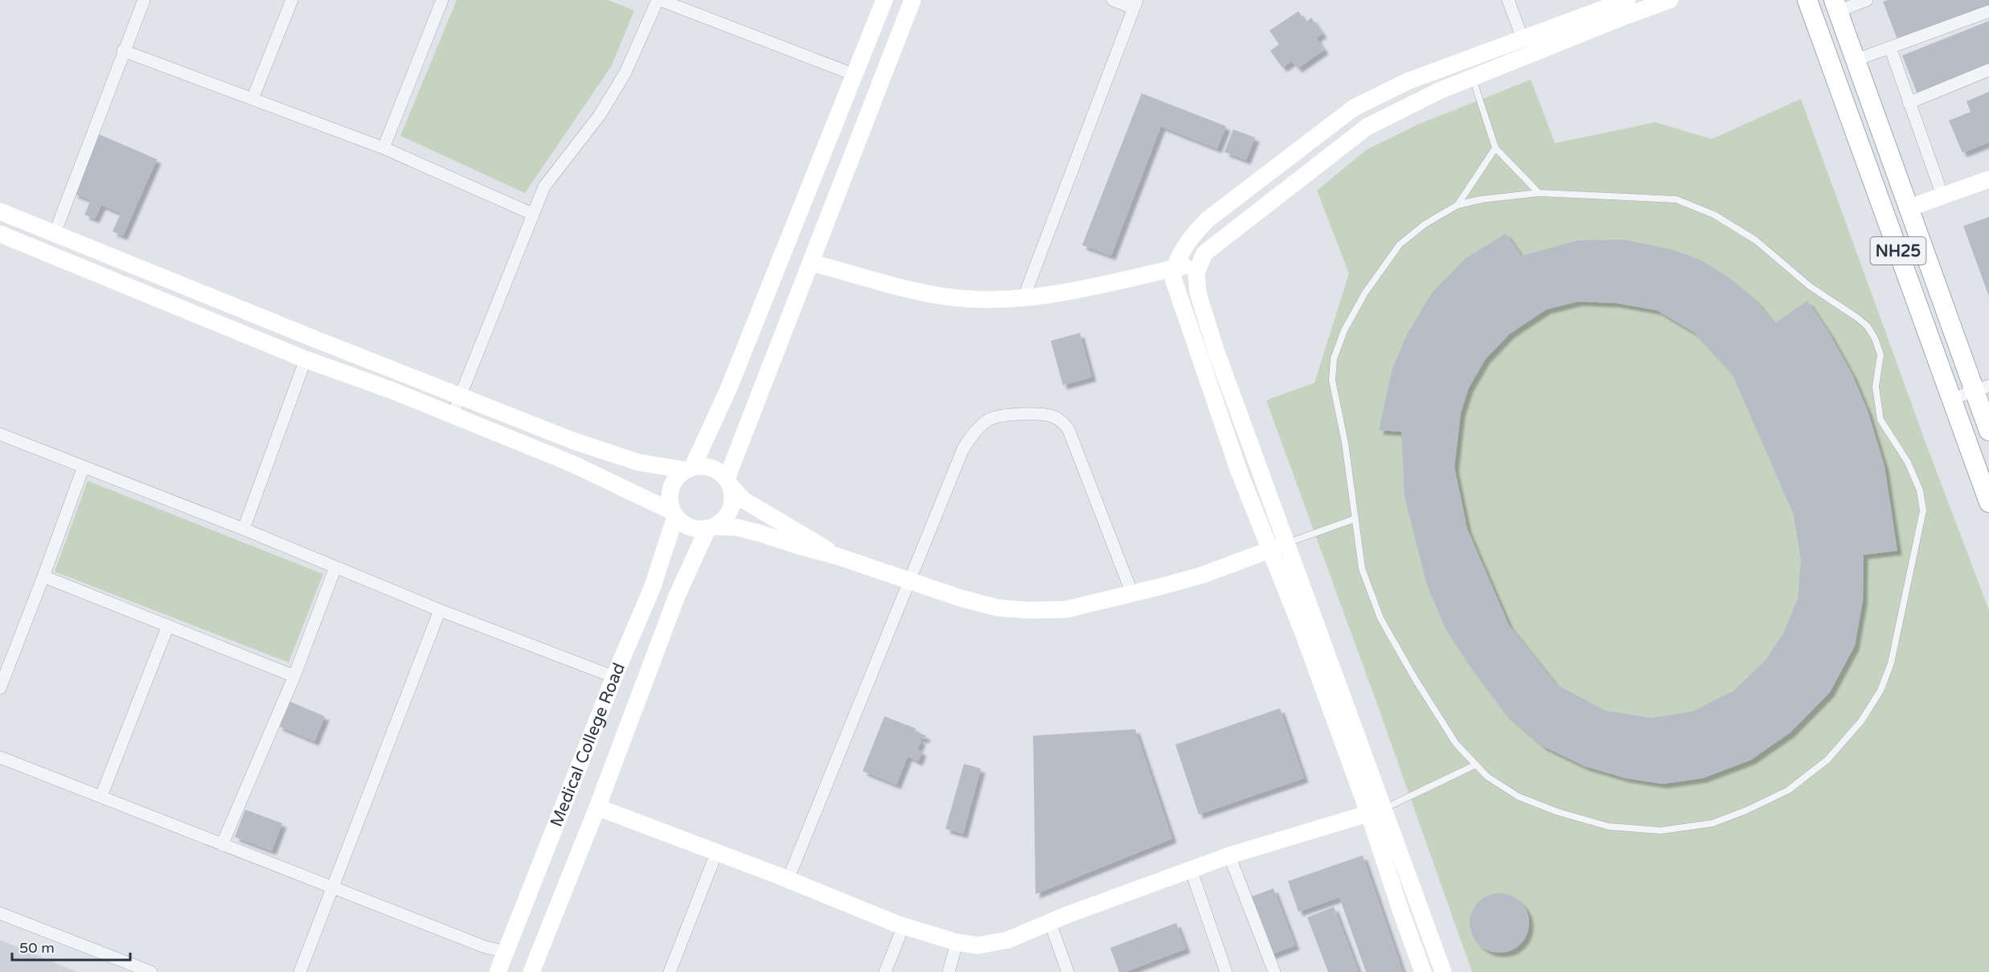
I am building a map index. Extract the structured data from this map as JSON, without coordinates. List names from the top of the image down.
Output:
{
  "streets": {
    "main road": ["NH25"],
    "street": ["Medical College Road"]
  },
  "scale_bar": "50 m"
}
